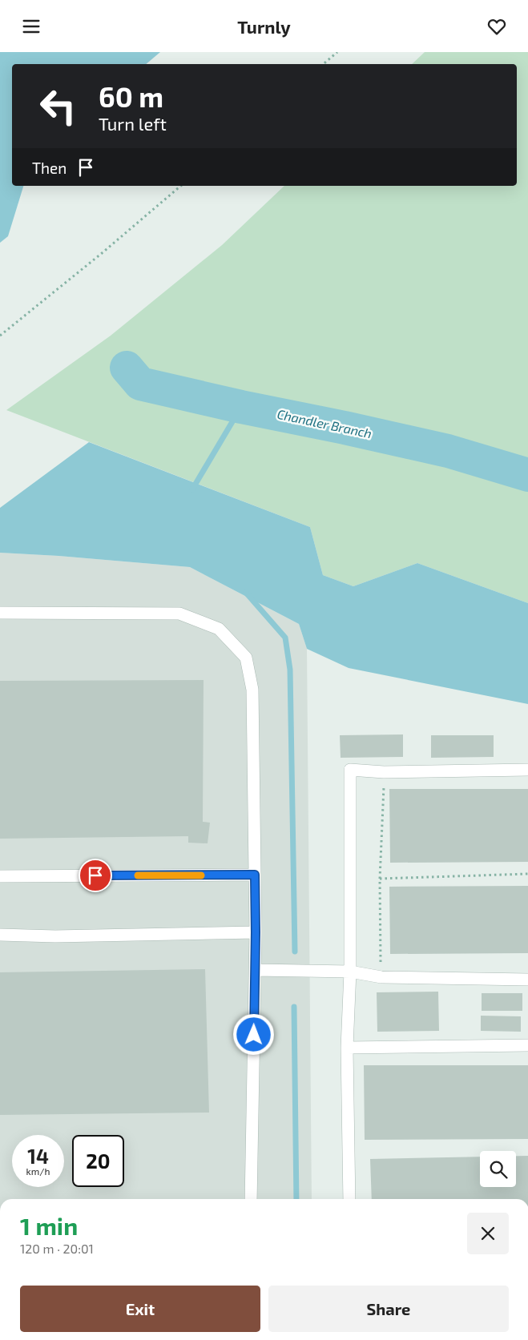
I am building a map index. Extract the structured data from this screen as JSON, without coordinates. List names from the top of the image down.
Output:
{
  "water": ["Chandler Branch"],
  "page": {
    "header": "Turnly",
    "turn": ["60 m", "Turn left"],
    "then": "Then",
    "speed": "14 km/h",
    "limit": "20",
    "heading": ["1 min", "120 m · 20:01"],
    "buttons": ["Exit", "Share"]
  }
}
